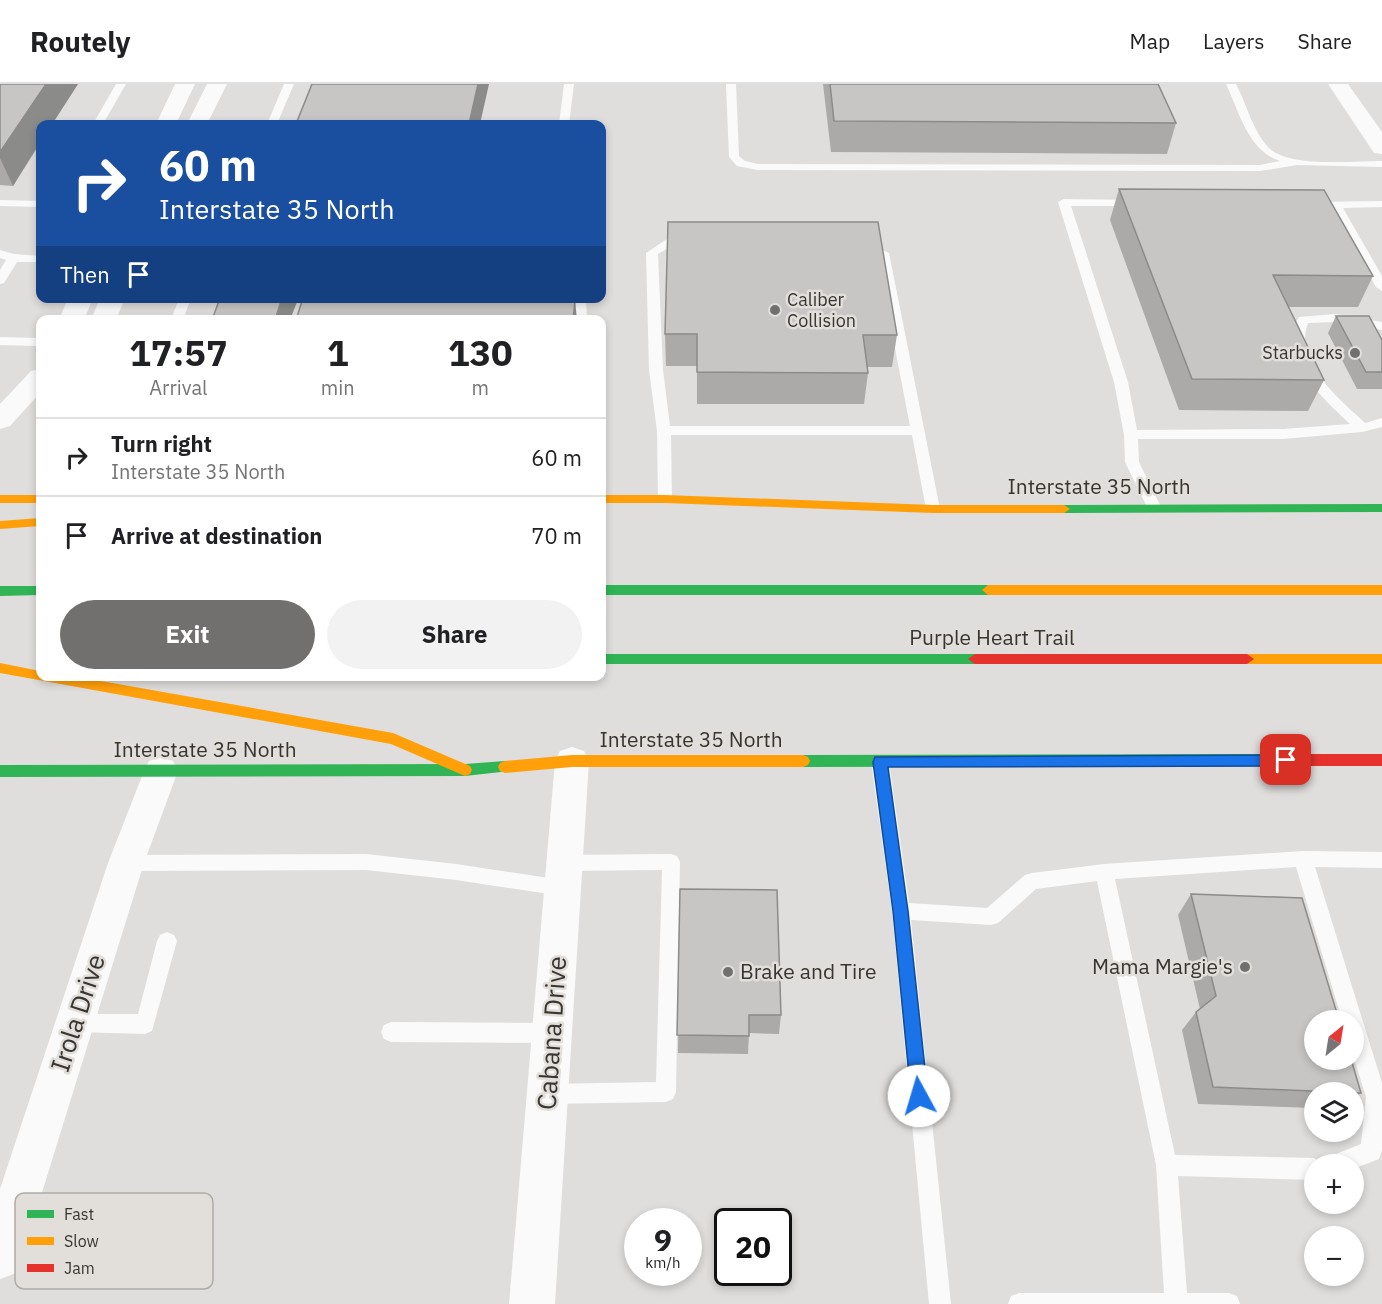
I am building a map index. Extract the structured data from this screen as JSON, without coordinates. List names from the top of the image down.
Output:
{
  "streets": {
    "main road": ["Interstate 35 North", "Purple Heart Trail"],
    "street": ["Irola Drive", "Cabana Drive"]
  },
  "crossings": [
    ["Interstate 35 North", "Irola Drive"],
    ["Interstate 35 North", "Cabana Drive"]
  ],
  "places": [
    "Caliber Collision",
    "Starbucks",
    "Mama Margie's",
    "Brake and Tire"
  ],
  "legend": ["Fast", "Slow", "Jam"],
  "north": "top right",
  "page": {
    "header": "Routely",
    "nav": ["Map", "Layers", "Share"],
    "turn": ["60 m", "Interstate 35 North"],
    "then": "Then",
    "eta": [
      "17:57",
      "Arrival",
      "1",
      "min",
      "130",
      "m"
    ],
    "list": [
      {
        "name": "Turn right",
        "note": "Interstate 35 North",
        "value": "60 m"
      },
      {
        "name": "Arrive at destination",
        "value": "70 m"
      }
    ],
    "buttons": ["Exit", "Share"],
    "map_buttons": ["+", "−"],
    "speed": "9 km/h",
    "limit": "20"
  }
}
